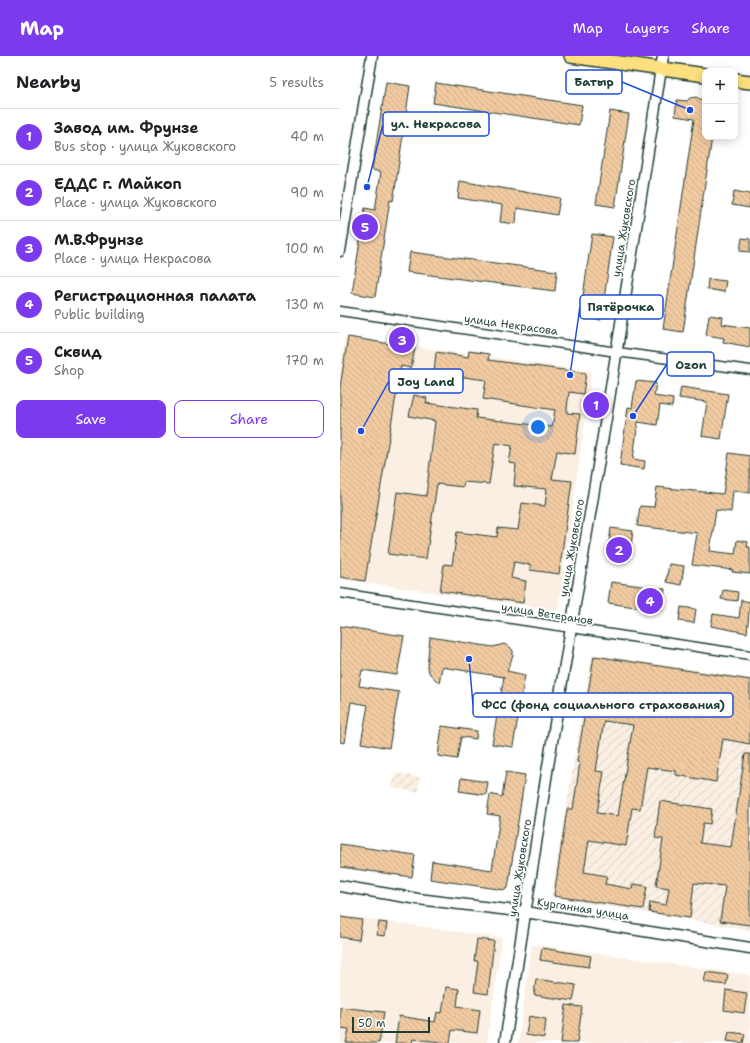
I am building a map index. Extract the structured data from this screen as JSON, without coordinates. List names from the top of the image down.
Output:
{
  "streets": {
    "street": [
      "улица Жуковского",
      "улица Некрасова",
      "улица Ветеранов",
      "Курганная улица"
    ]
  },
  "crossings": [
    ["улица Жуковского", "улица Некрасова"],
    ["улица Жуковского", "улица Ветеранов"],
    ["улица Жуковского", "Курганная улица"]
  ],
  "places": [
    "Батыр",
    "ул. Некрасова",
    "Пятёрочка",
    "Ozon",
    "Joy Land",
    "ФСС (фонд социального страхования)"
  ],
  "scale_bar": "50 m",
  "page": {
    "header": "Map",
    "nav": ["Map", "Layers", "Share"],
    "heading": ["Nearby", "5 results"],
    "map_buttons": ["+", "−"],
    "list": [
      {
        "mark": "1",
        "name": "Завод им. Фрунзе",
        "note": "Bus stop · улица Жуковского",
        "value": "40 m"
      },
      {
        "mark": "2",
        "name": "ЕДДС г. Майкоп",
        "note": "Place · улица Жуковского",
        "value": "90 m"
      },
      {
        "mark": "3",
        "name": "М.В.Фрунзе",
        "note": "Place · улица Некрасова",
        "value": "100 m"
      },
      {
        "mark": "4",
        "name": "Регистрационная палата",
        "note": "Public building",
        "value": "130 m"
      },
      {
        "mark": "5",
        "name": "Сквид",
        "note": "Shop",
        "value": "170 m"
      }
    ],
    "pins": [
      "5",
      "3",
      "1",
      "2",
      "4"
    ],
    "buttons": ["Save", "Share"],
    "scale": "50 m"
  }
}
